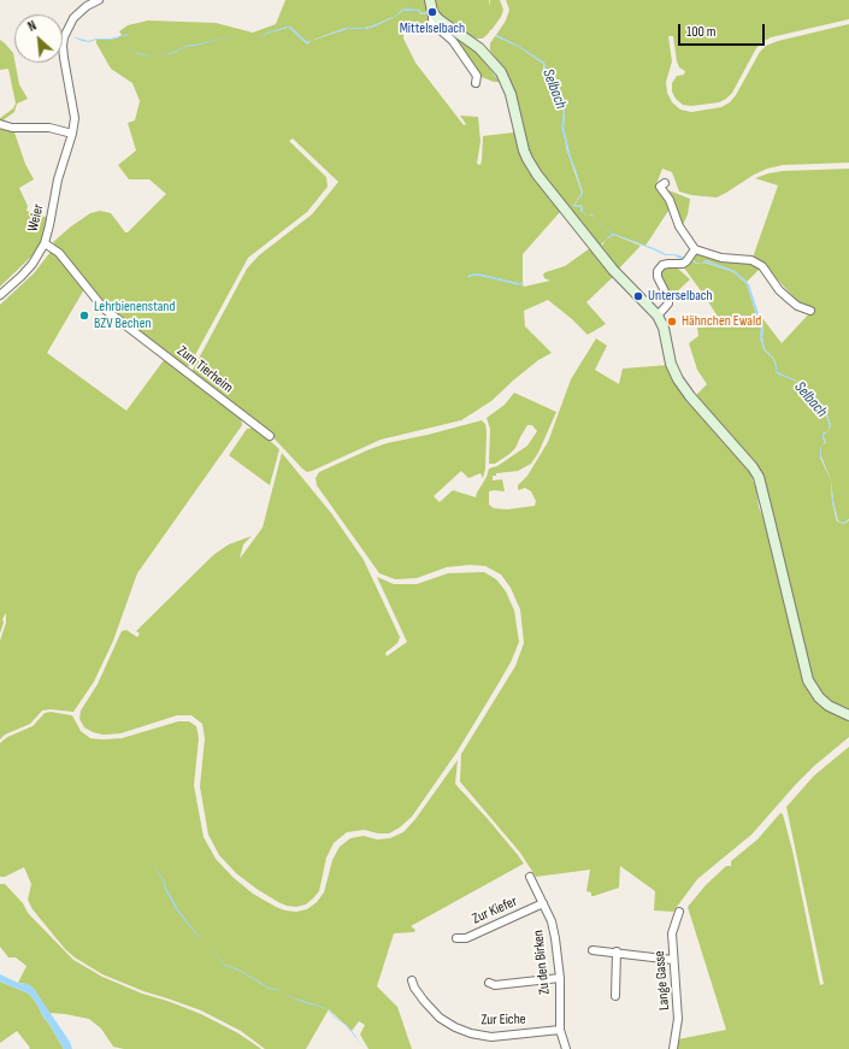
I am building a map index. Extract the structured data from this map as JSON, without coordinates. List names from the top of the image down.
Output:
{
  "streets": {
    "street": [
      "Weier",
      "Zum Tierheim",
      "Zur Kiefer",
      "Zu den Birken",
      "Lange Gasse",
      "Zur Eiche"
    ]
  },
  "crossings": [
    ["Weier", "Zum Tierheim"],
    ["Zur Kiefer", "Zu den Birken"],
    ["Zu den Birken", "Zur Eiche"]
  ],
  "water": ["Selbach"],
  "places": [
    "Mittelselbach",
    "Unterselbach",
    "Lehrbienenstand BZV Bechen",
    "Hähnchen Ewald"
  ],
  "scale_bar": "100 m",
  "north": "top left"
}
